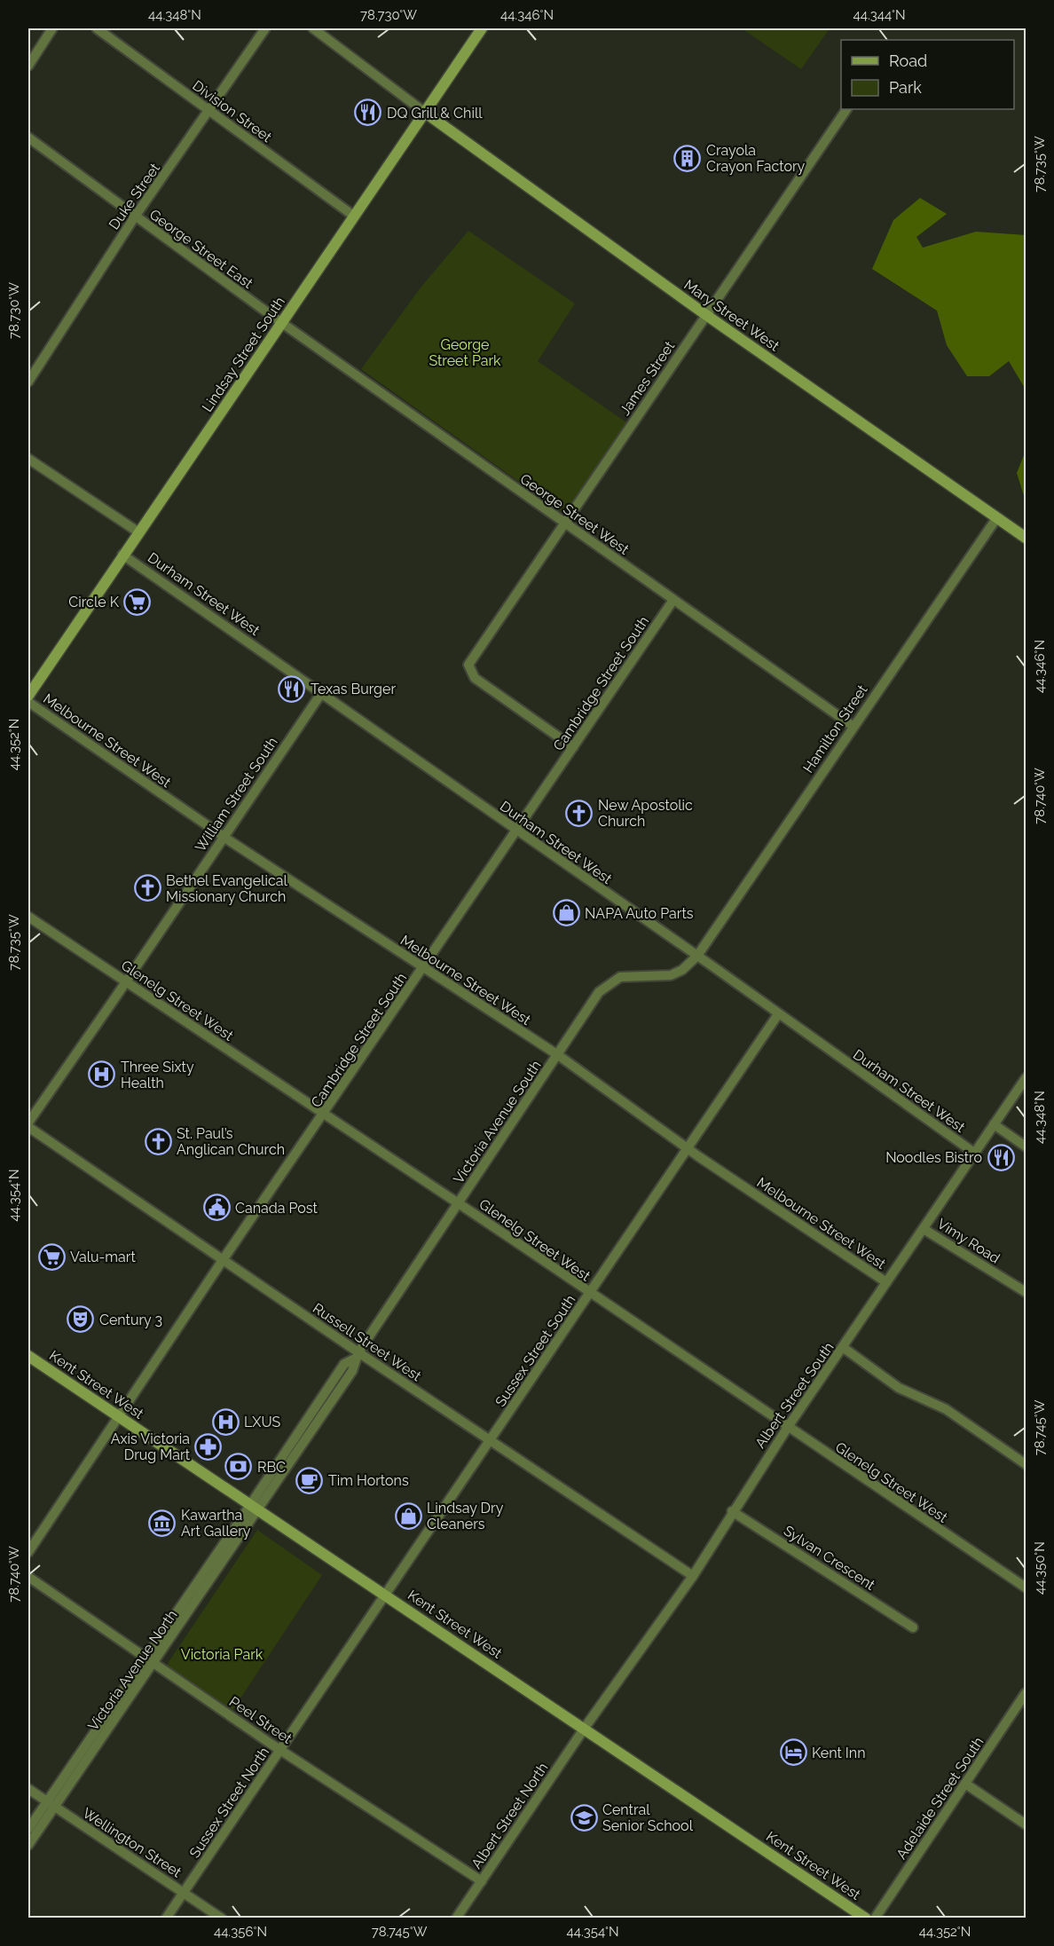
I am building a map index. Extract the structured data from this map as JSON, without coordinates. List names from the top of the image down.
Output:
{
  "streets": {
    "main road": ["Mary Street West", "Lindsay Street South", "Kent Street West"],
    "street": [
      "Division Street",
      "Duke Street",
      "George Street East",
      "James Street",
      "George Street West",
      "Durham Street West",
      "Cambridge Street South",
      "Hamilton Street",
      "Melbourne Street West",
      "William Street South",
      "Glenelg Street West",
      "Victoria Avenue South",
      "Vimy Road",
      "Russell Street West",
      "Sussex Street South",
      "Albert Street South",
      "Sylvan Crescent",
      "Victoria Avenue North",
      "Peel Street",
      "Adelaide Street South",
      "Sussex Street North",
      "Albert Street North",
      "Wellington Street"
    ]
  },
  "crossings": [
    ["Division Street", "Duke Street"],
    ["Division Street", "Lindsay Street South"],
    ["Duke Street", "George Street East"],
    ["George Street East", "Lindsay Street South"],
    ["George Street East", "George Street West"],
    ["Mary Street West", "Lindsay Street South"],
    ["Mary Street West", "James Street"],
    ["Mary Street West", "Hamilton Street"],
    ["Lindsay Street South", "George Street West"],
    ["Lindsay Street South", "Durham Street West"],
    ["James Street", "George Street West"],
    ["James Street", "Cambridge Street South"],
    ["George Street West", "Cambridge Street South"],
    ["George Street West", "Hamilton Street"],
    ["Durham Street West", "Cambridge Street South"],
    ["Durham Street West", "Hamilton Street"],
    ["Durham Street West", "William Street South"],
    ["Durham Street West", "Victoria Avenue South"],
    ["Durham Street West", "Sussex Street South"],
    ["Durham Street West", "Albert Street South"],
    ["Cambridge Street South", "Melbourne Street West"],
    ["Cambridge Street South", "Glenelg Street West"],
    ["Cambridge Street South", "Russell Street West"],
    ["Cambridge Street South", "Kent Street West"],
    ["Hamilton Street", "Victoria Avenue South"],
    ["Melbourne Street West", "William Street South"],
    ["Melbourne Street West", "Victoria Avenue South"],
    ["Melbourne Street West", "Sussex Street South"],
    ["Melbourne Street West", "Albert Street South"],
    ["William Street South", "Glenelg Street West"],
    ["Glenelg Street West", "Victoria Avenue South"],
    ["Glenelg Street West", "Sussex Street South"],
    ["Glenelg Street West", "Albert Street South"],
    ["Victoria Avenue South", "Russell Street West"],
    ["Victoria Avenue South", "Kent Street West"],
    ["Victoria Avenue South", "Victoria Avenue North"],
    ["Vimy Road", "Albert Street South"],
    ["Russell Street West", "Sussex Street South"],
    ["Russell Street West", "Albert Street South"],
    ["Sussex Street South", "Kent Street West"],
    ["Sussex Street South", "Sussex Street North"],
    ["Kent Street West", "Albert Street South"],
    ["Kent Street West", "Victoria Avenue North"],
    ["Kent Street West", "Sussex Street North"],
    ["Kent Street West", "Albert Street North"],
    ["Albert Street South", "Sylvan Crescent"],
    ["Albert Street South", "Albert Street North"],
    ["Victoria Avenue North", "Peel Street"],
    ["Victoria Avenue North", "Wellington Street"],
    ["Peel Street", "Sussex Street North"],
    ["Peel Street", "Albert Street North"],
    ["Sussex Street North", "Wellington Street"]
  ],
  "parks": ["George Street Park", "Victoria Park"],
  "places": {
    "restaurant": ["DQ Grill & Chill", "Texas Burger", "Noodles Bistro"],
    "building": ["Crayola Crayon Factory"],
    "supermarket": ["Circle K", "Valu-mart"],
    "church": ["New Apostolic Church", "Bethel Evangelical Missionary Church", "St. Paul’s Anglican Church"],
    "shop": ["NAPA Auto Parts", "Lindsay Dry Cleaners"],
    "hospital": ["Three Sixty Health", "LXUS"],
    "public building": ["Canada Post"],
    "theatre": ["Century 3"],
    "pharmacy": ["Axis Victoria Drug Mart"],
    "bank": ["RBC"],
    "cafe": ["Tim Hortons"],
    "museum": ["Kawartha Art Gallery"],
    "hotel": ["Kent Inn"],
    "school or university": ["Central Senior School"]
  },
  "legend": ["Road", "Park"],
  "coordinates": [
    "44.348°N",
    "78.730°W",
    "44.346°N",
    "44.344°N",
    "78.735°W",
    "44.352°N",
    "78.740°W",
    "44.354°N",
    "78.745°W",
    "44.350°N",
    "44.356°N"
  ]
}
